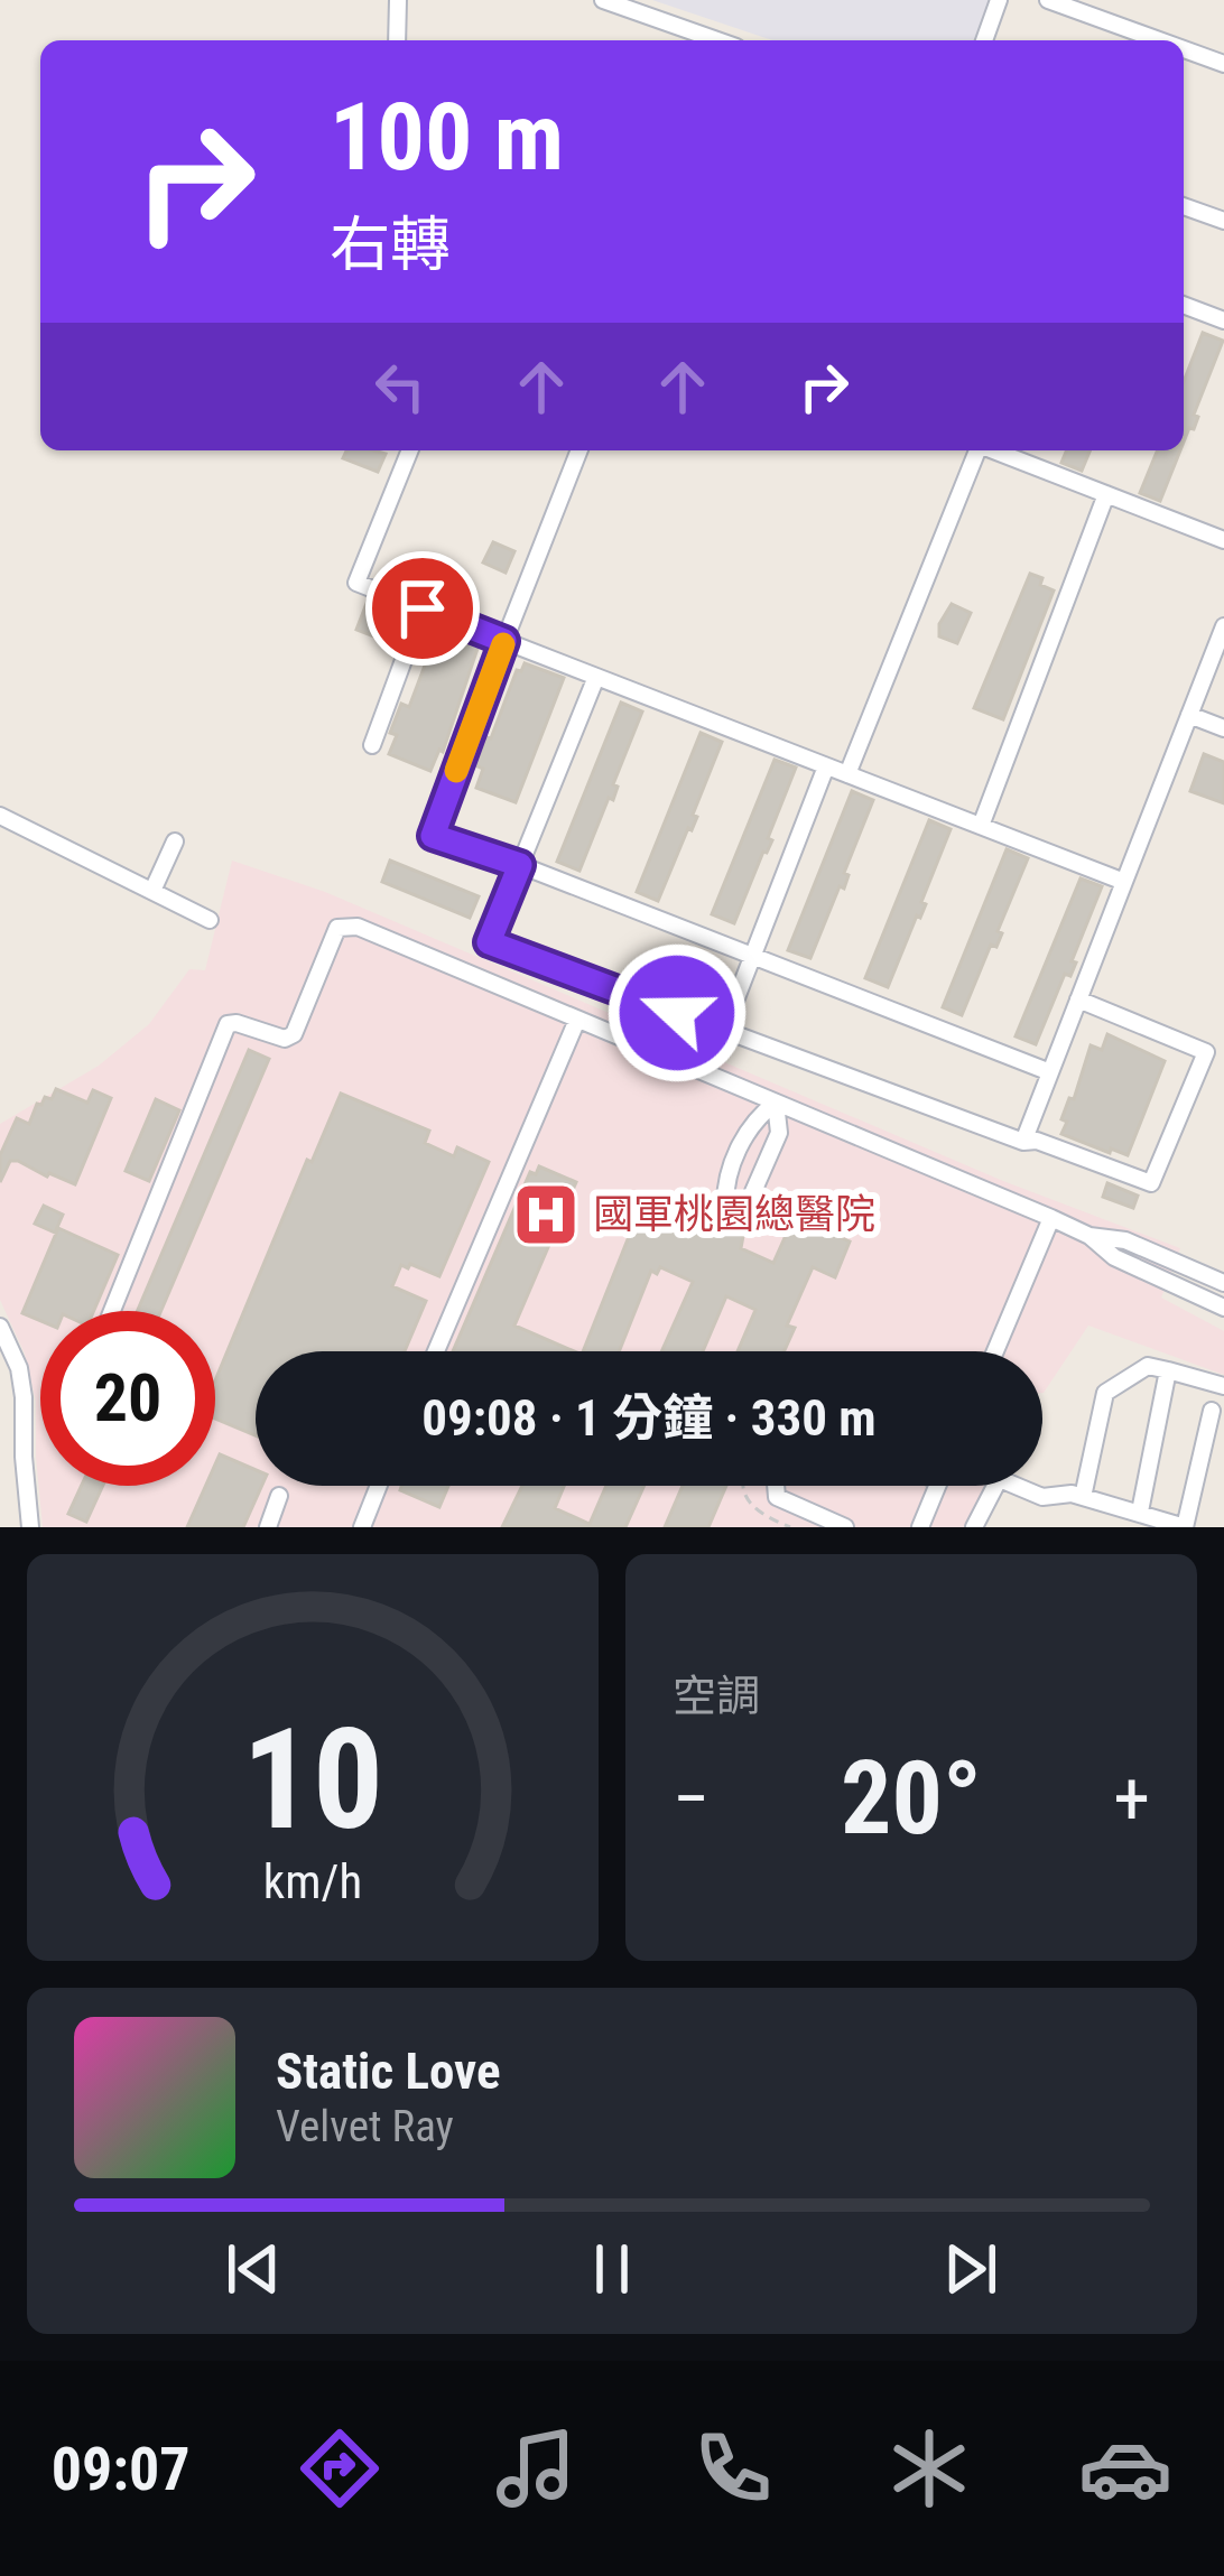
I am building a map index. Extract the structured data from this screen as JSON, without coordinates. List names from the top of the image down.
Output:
{
  "places": {
    "hospital": ["國軍桃園總醫院"]
  },
  "page": {
    "turn": ["100 m", "右轉"],
    "limit": "20",
    "trip": "09:08 · 1 分鐘 · 330 m",
    "tile": "空調",
    "heat": ["−", "20°", "+"],
    "song": ["Static Love", "Velvet Ray"],
    "tabs": "09:07",
    "gauge": ["10", "km/h"]
  }
}
